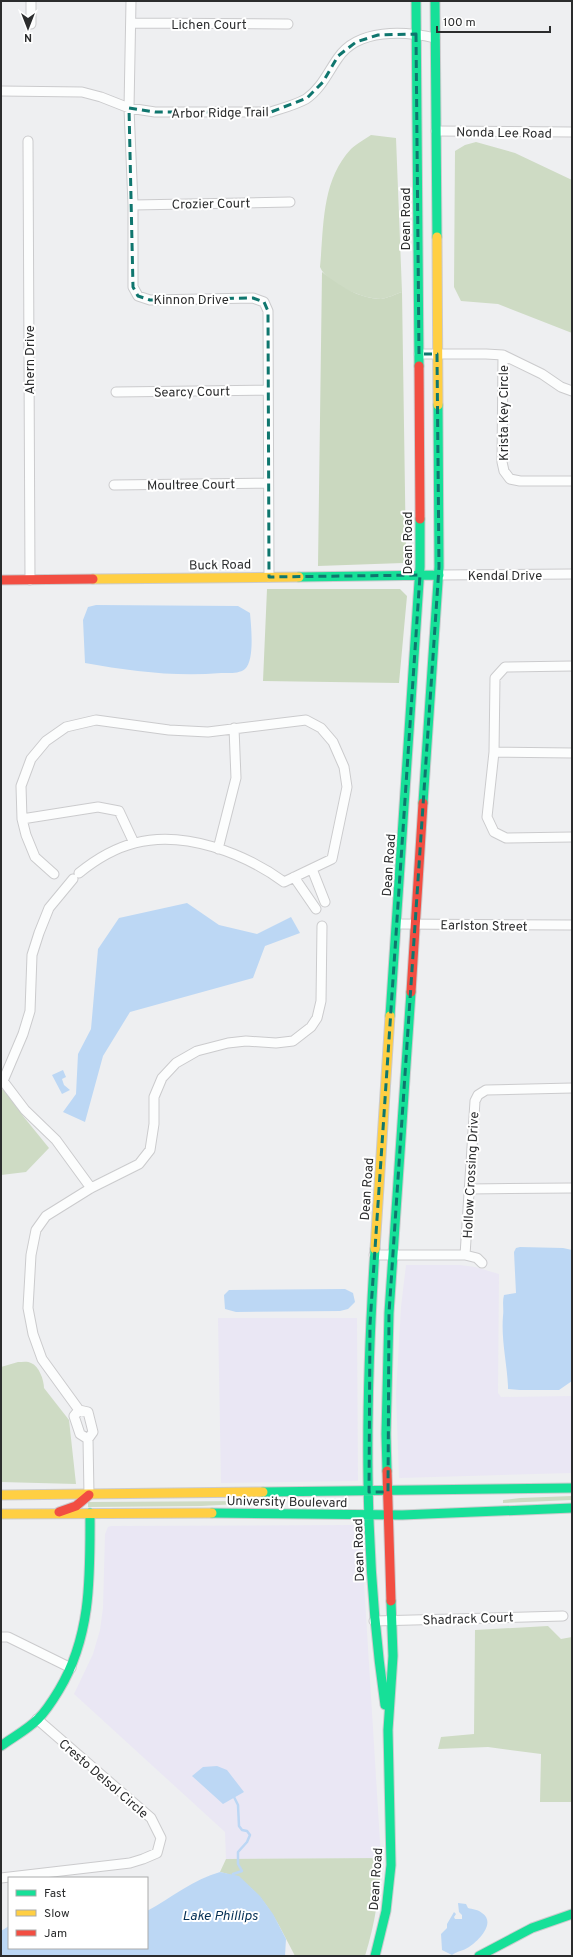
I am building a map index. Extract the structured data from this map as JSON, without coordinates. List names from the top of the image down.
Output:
{
  "streets": {
    "main road": ["Dean Road", "Buck Road", "University Boulevard"],
    "street": [
      "Lichen Court",
      "Arbor Ridge Trail",
      "Nonda Lee Road",
      "Crozier Court",
      "Kinnon Drive",
      "Ahern Drive",
      "Searcy Court",
      "Krista Key Circle",
      "Moultree Court",
      "Kendal Drive",
      "Earlston Street",
      "Hollow Crossing Drive",
      "Shadrack Court",
      "Cresto Delsol Circle"
    ]
  },
  "crossings": [
    ["Lichen Court", "Kinnon Drive"],
    ["Arbor Ridge Trail", "Dean Road"],
    ["Arbor Ridge Trail", "Kinnon Drive"],
    ["Nonda Lee Road", "Dean Road"],
    ["Crozier Court", "Kinnon Drive"],
    ["Dean Road", "Buck Road"],
    ["Dean Road", "Kendal Drive"],
    ["Dean Road", "Earlston Street"],
    ["Dean Road", "University Boulevard"],
    ["Dean Road", "Shadrack Court"],
    ["Kinnon Drive", "Searcy Court"],
    ["Kinnon Drive", "Moultree Court"],
    ["Kinnon Drive", "Buck Road"],
    ["Ahern Drive", "Buck Road"],
    ["Buck Road", "Kendal Drive"]
  ],
  "water": ["Lake Phillips"],
  "legend": ["Fast", "Slow", "Jam"],
  "scale_bar": "100 m",
  "north": "bottom"
}
